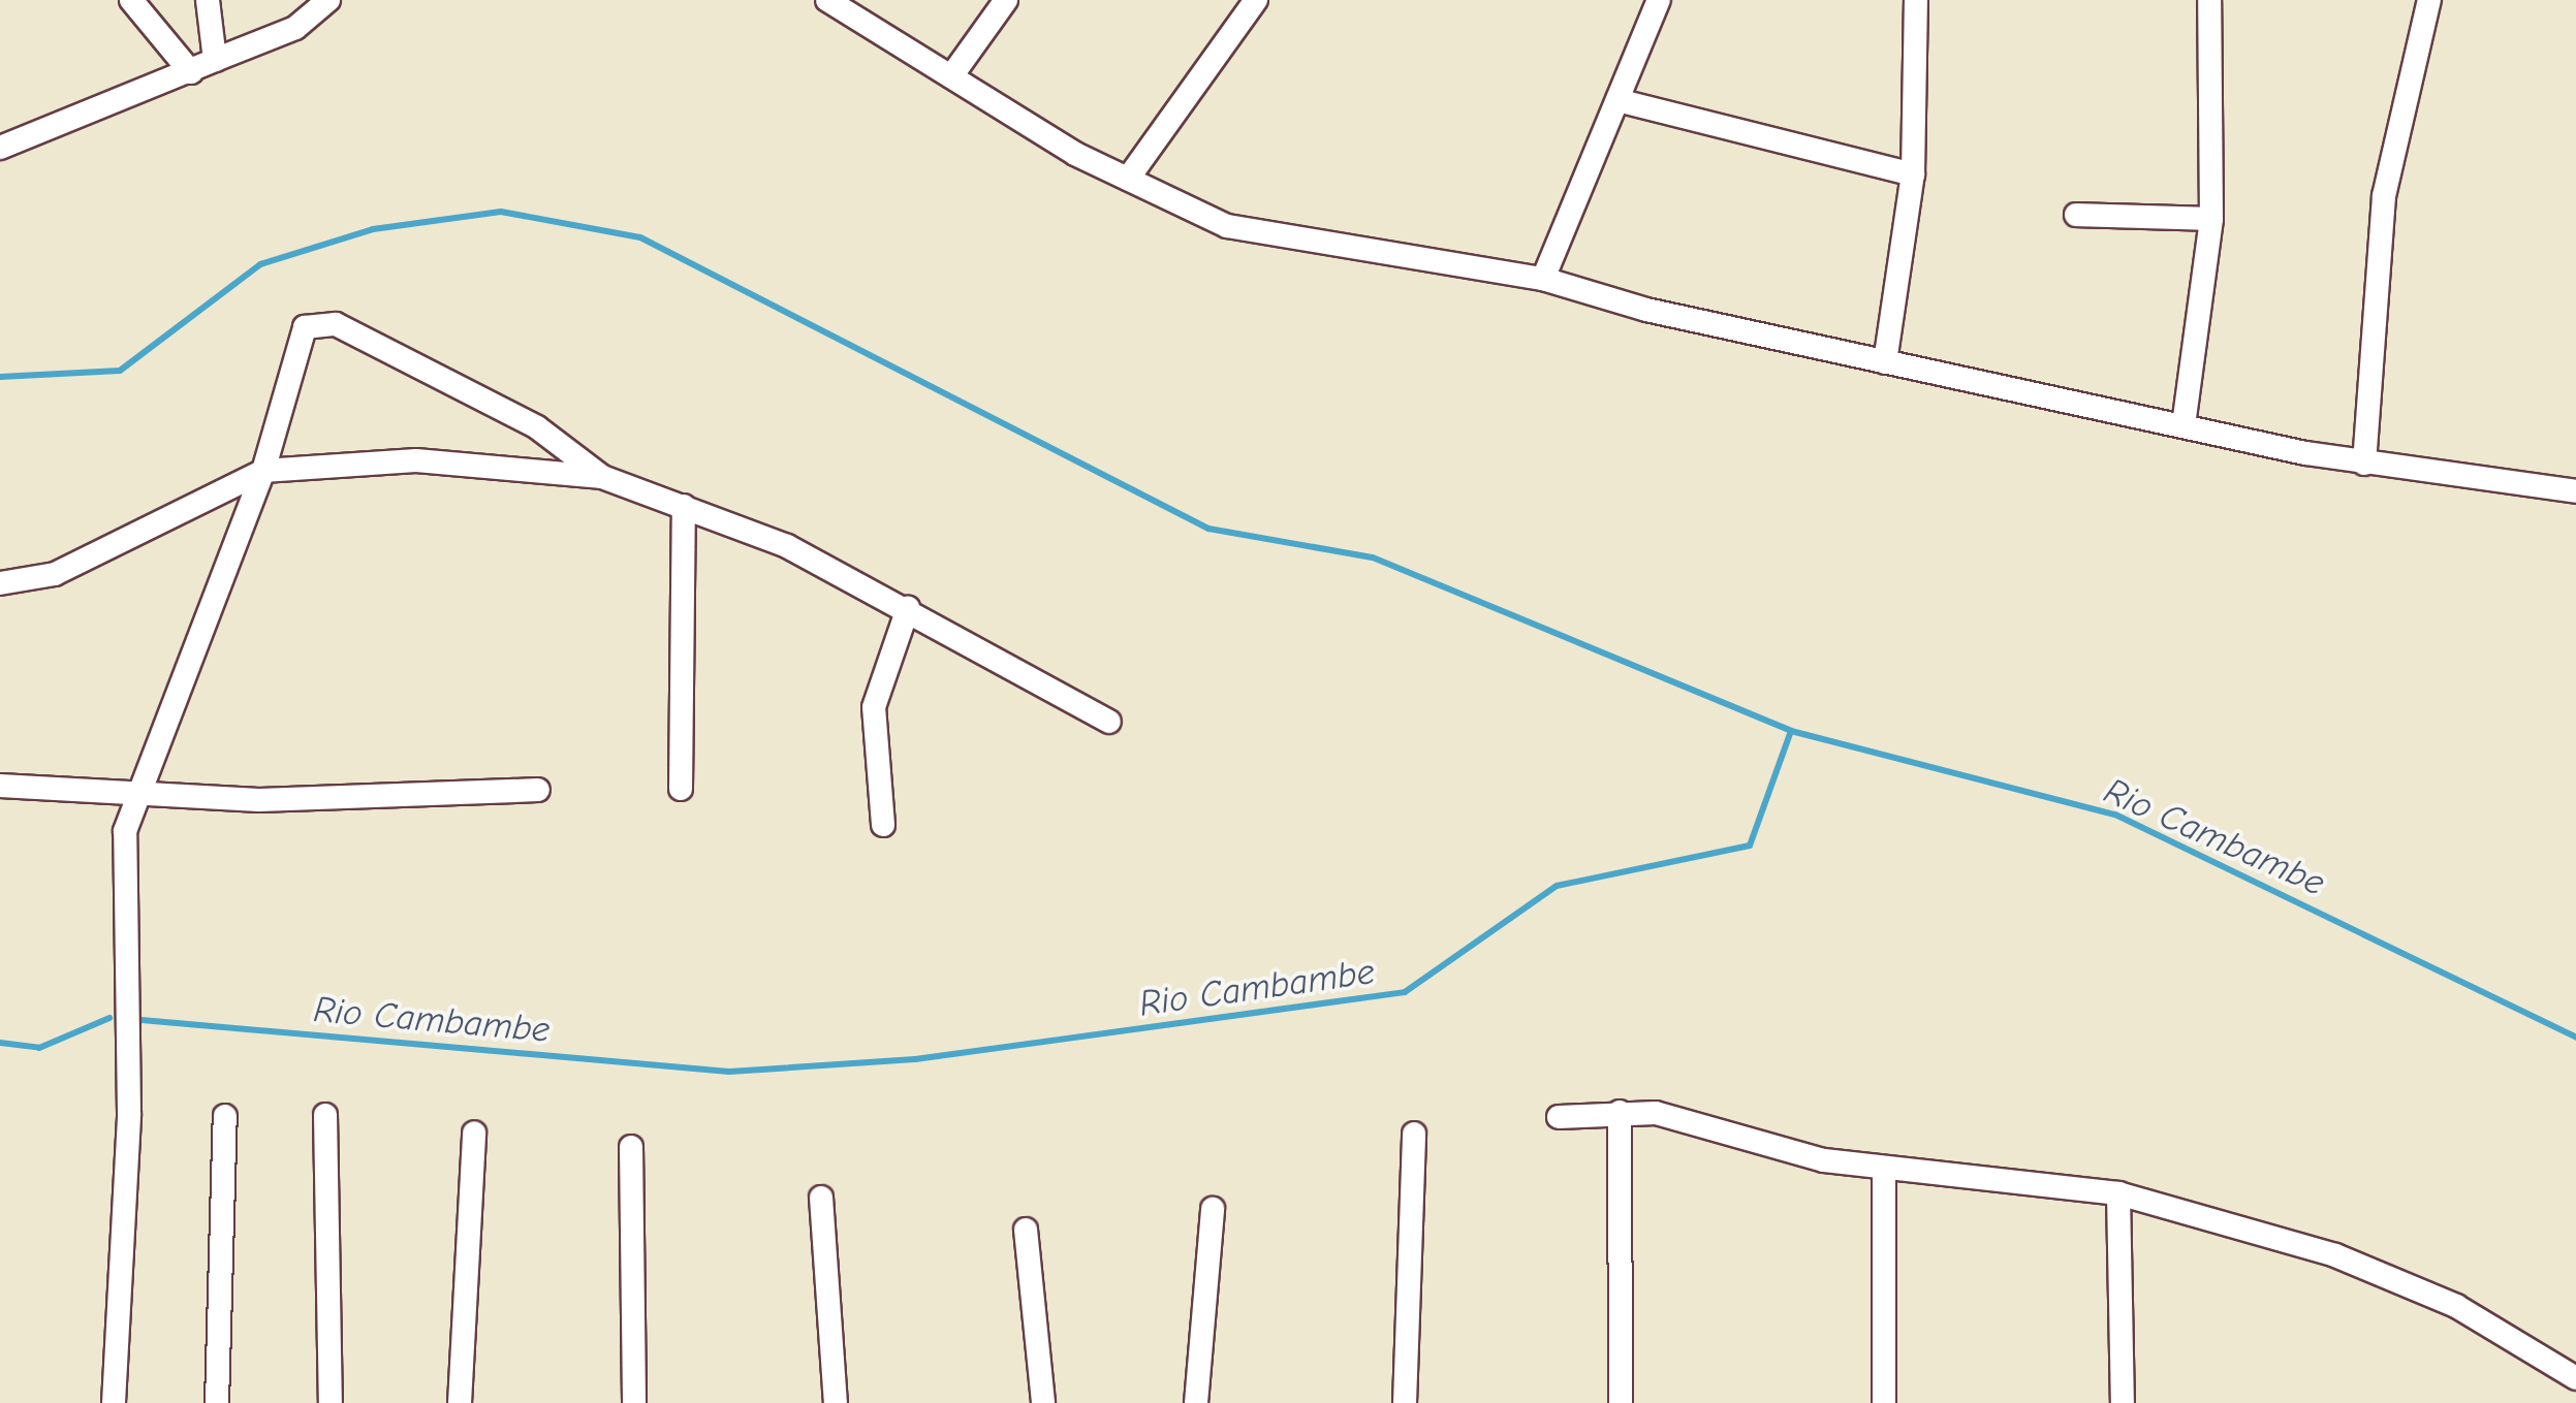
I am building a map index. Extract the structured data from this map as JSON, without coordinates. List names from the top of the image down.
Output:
{
  "water": ["Rio Cambambe"]
}
